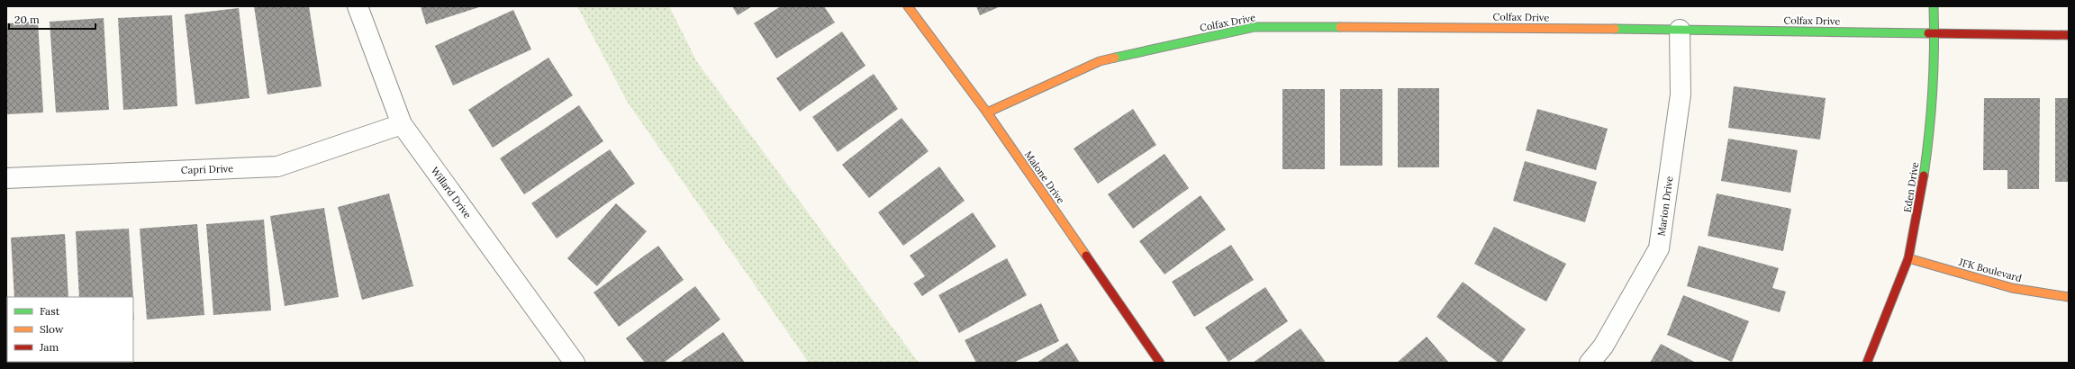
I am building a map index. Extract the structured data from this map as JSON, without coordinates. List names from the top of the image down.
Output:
{
  "streets": {
    "street": [
      "Colfax Drive",
      "Capri Drive",
      "Malone Drive",
      "Eden Drive",
      "Willard Drive",
      "Marion Drive",
      "JFK Boulevard"
    ]
  },
  "crossings": [
    ["Colfax Drive", "Malone Drive"],
    ["Colfax Drive", "Eden Drive"],
    ["Colfax Drive", "Marion Drive"],
    ["Capri Drive", "Willard Drive"],
    ["Eden Drive", "JFK Boulevard"]
  ],
  "legend": ["Fast", "Slow", "Jam"],
  "scale_bar": "20 m"
}
